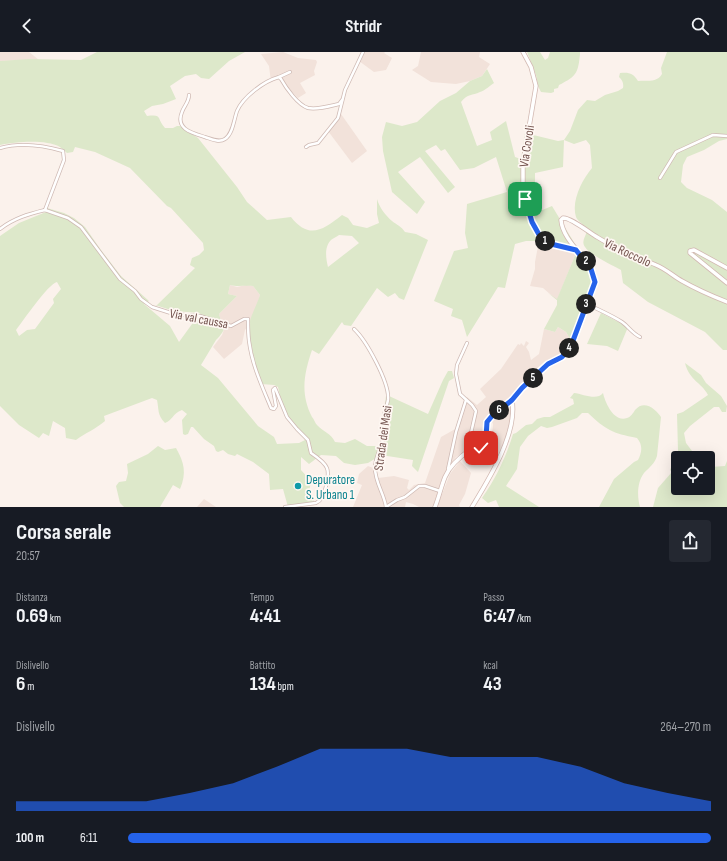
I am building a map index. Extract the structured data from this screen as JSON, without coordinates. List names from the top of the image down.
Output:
{
  "streets": {
    "street": [
      "Via Covoli",
      "Via Roccolo",
      "Via val caussa",
      "Strada dei Masi"
    ]
  },
  "crossings": [
    ["Via Covoli", "Via Roccolo"]
  ],
  "places": ["Depuratore S. Urbano 1"],
  "page": {
    "header": "Stridr",
    "pins": [
      "1",
      "2",
      "3",
      "4",
      "5",
      "6"
    ],
    "heading": ["Corsa serale", "20:57"],
    "stats": [
      ["Distanza", "0.69 km"],
      ["Tempo", "4:41"],
      ["Passo", "6:47 /km"],
      ["Dislivello", "6 m"],
      ["Battito", "134 bpm"],
      ["kcal", "43"]
    ],
    "chart": ["Dislivello", "264–270 m"],
    "list": [
      {
        "name": "100 m",
        "note": "6:11"
      }
    ]
  }
}
